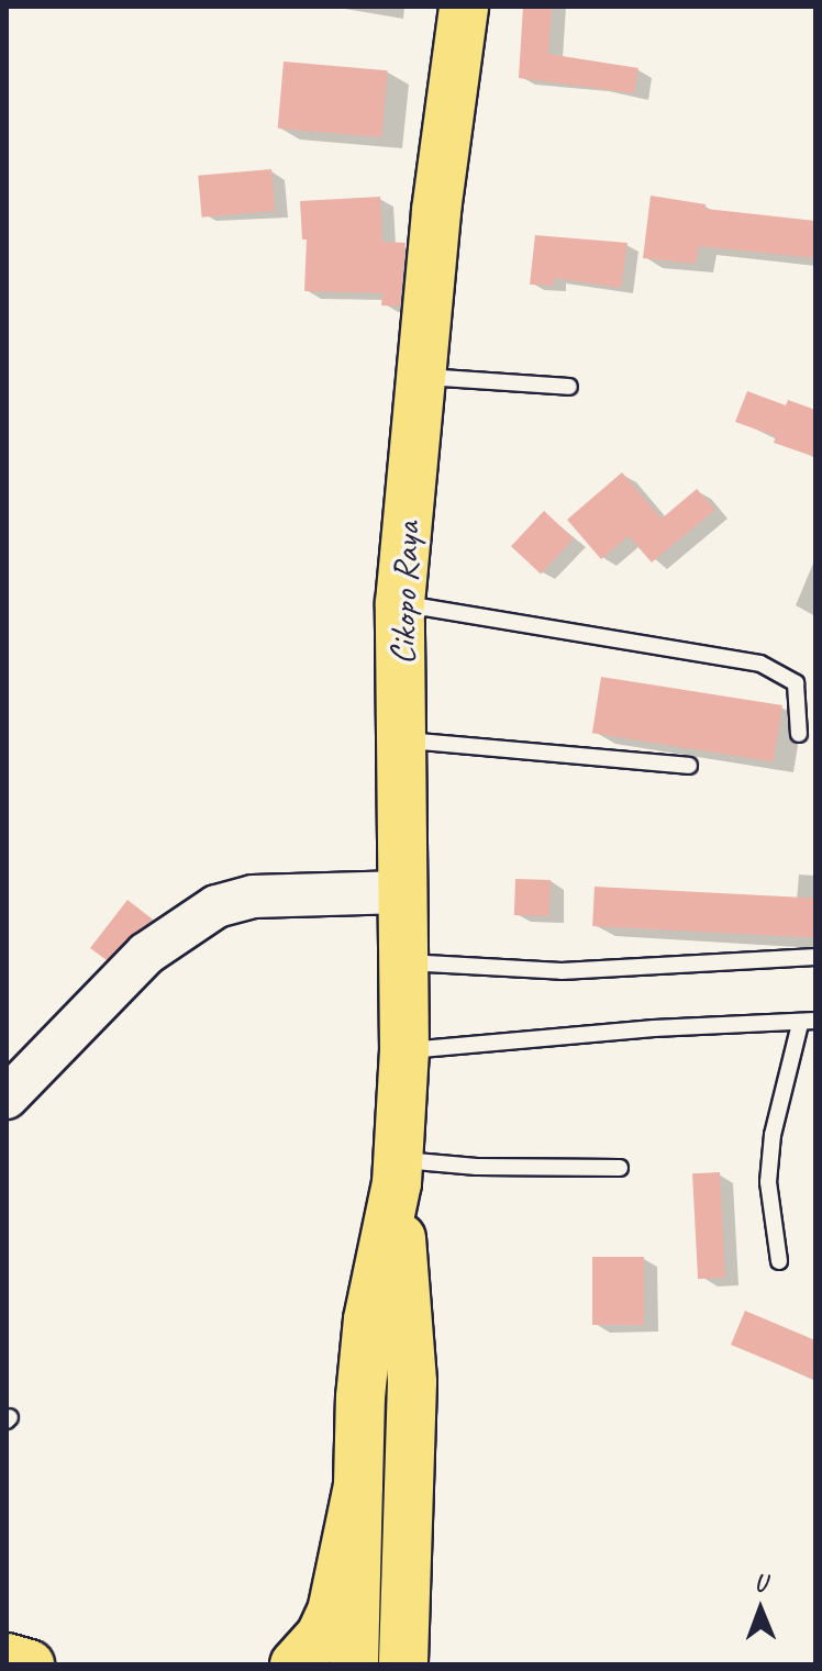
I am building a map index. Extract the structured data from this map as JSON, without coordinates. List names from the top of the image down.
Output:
{
  "streets": {
    "highway": ["Cikopo Raya"]
  },
  "north": "top"
}
